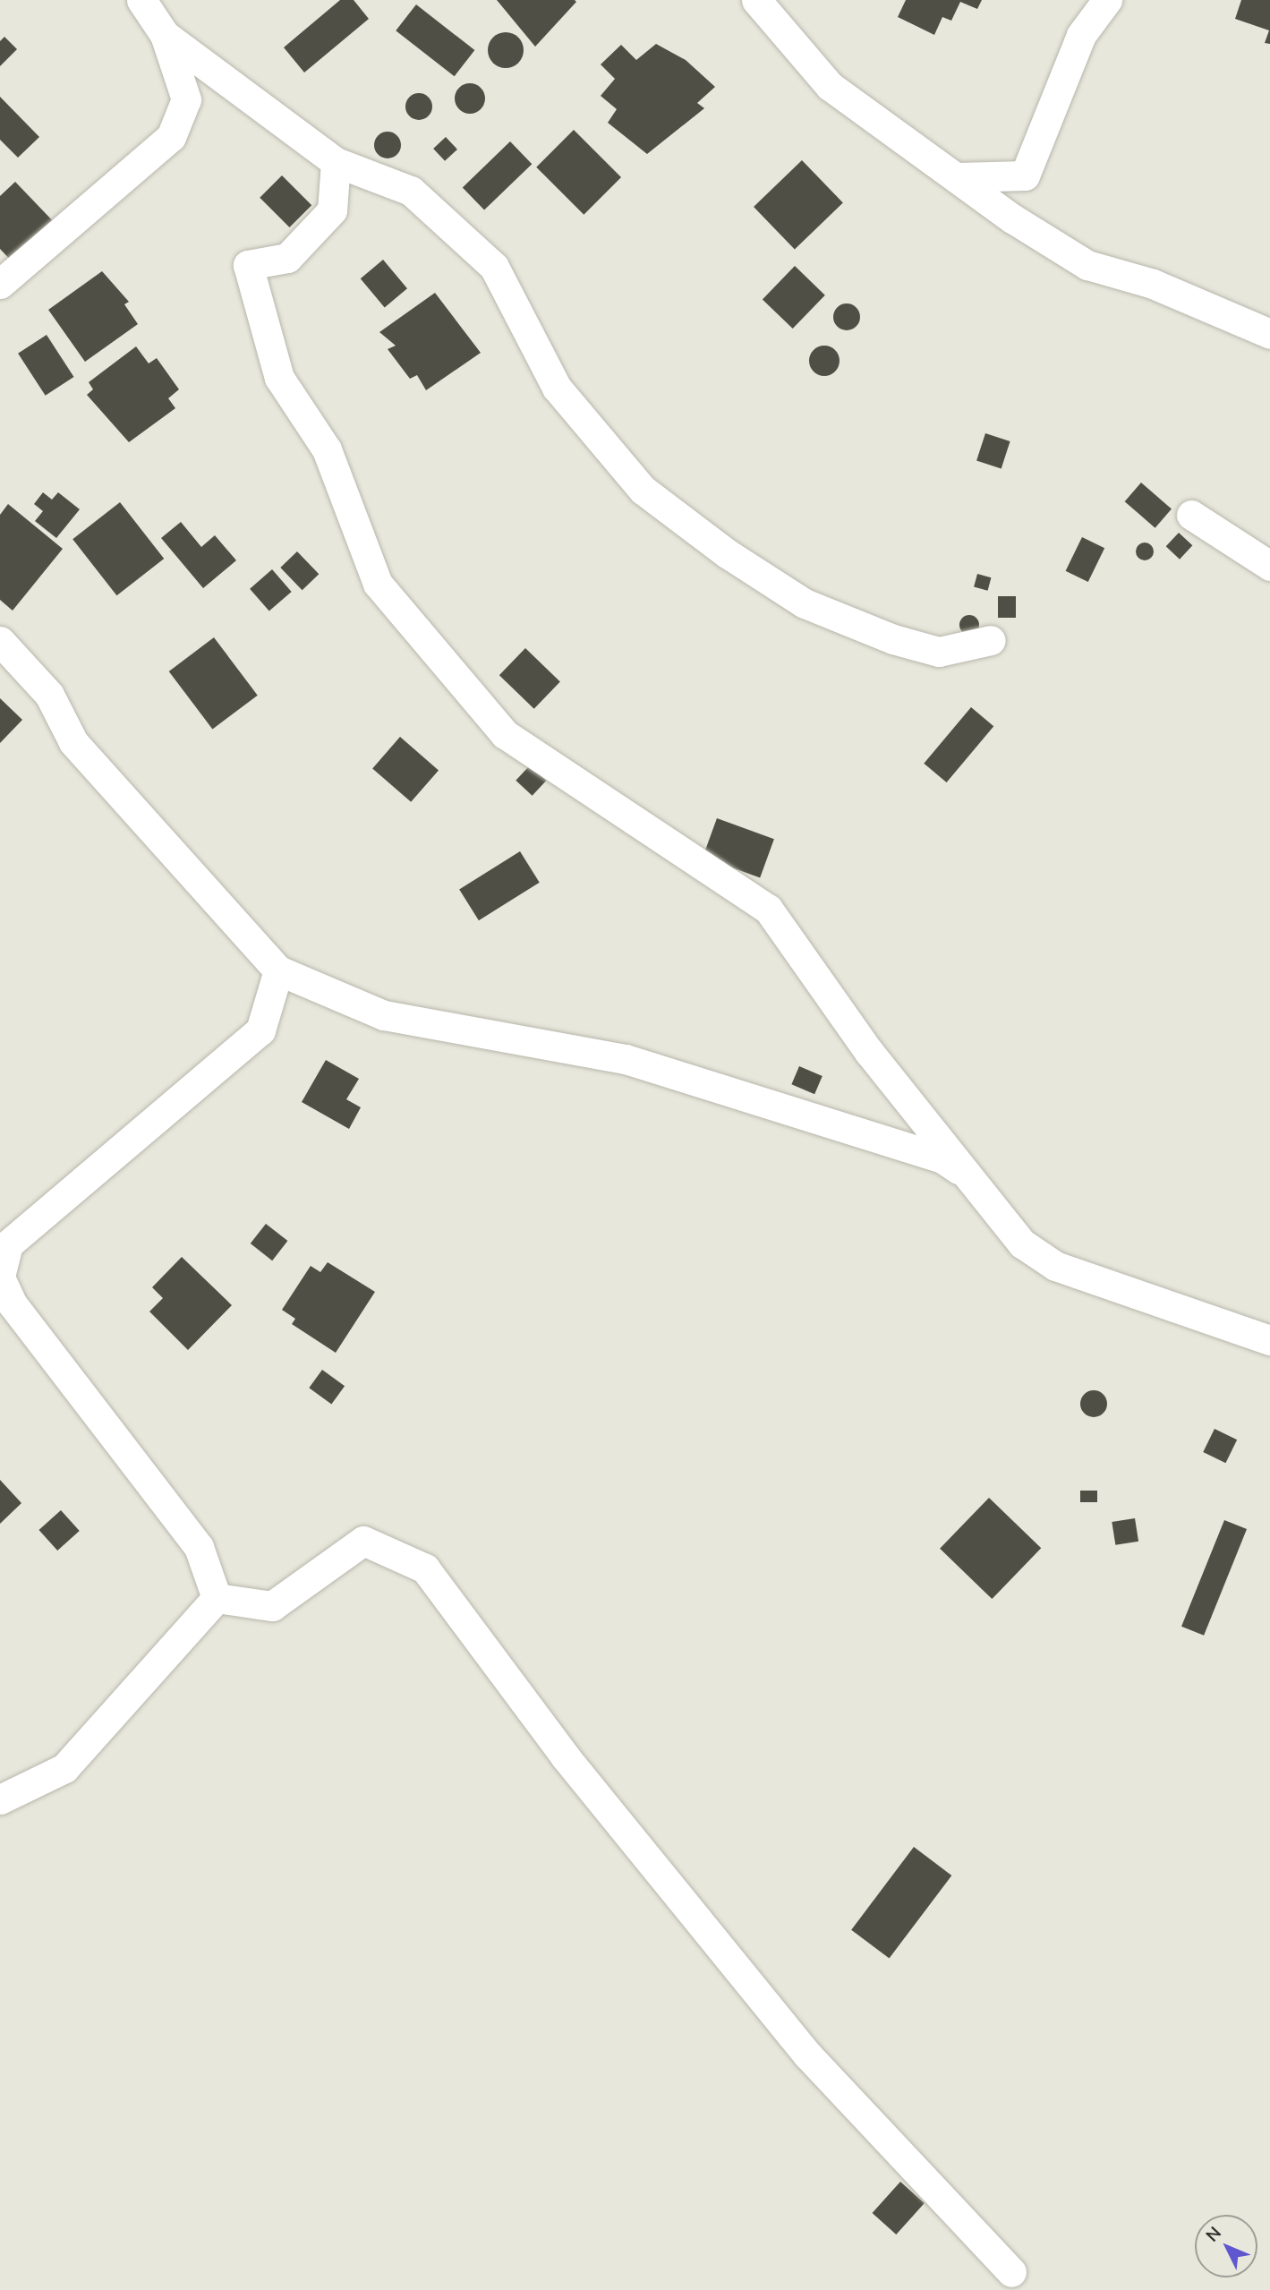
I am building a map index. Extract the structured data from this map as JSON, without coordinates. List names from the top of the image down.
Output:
{
  "north": "top left"
}
